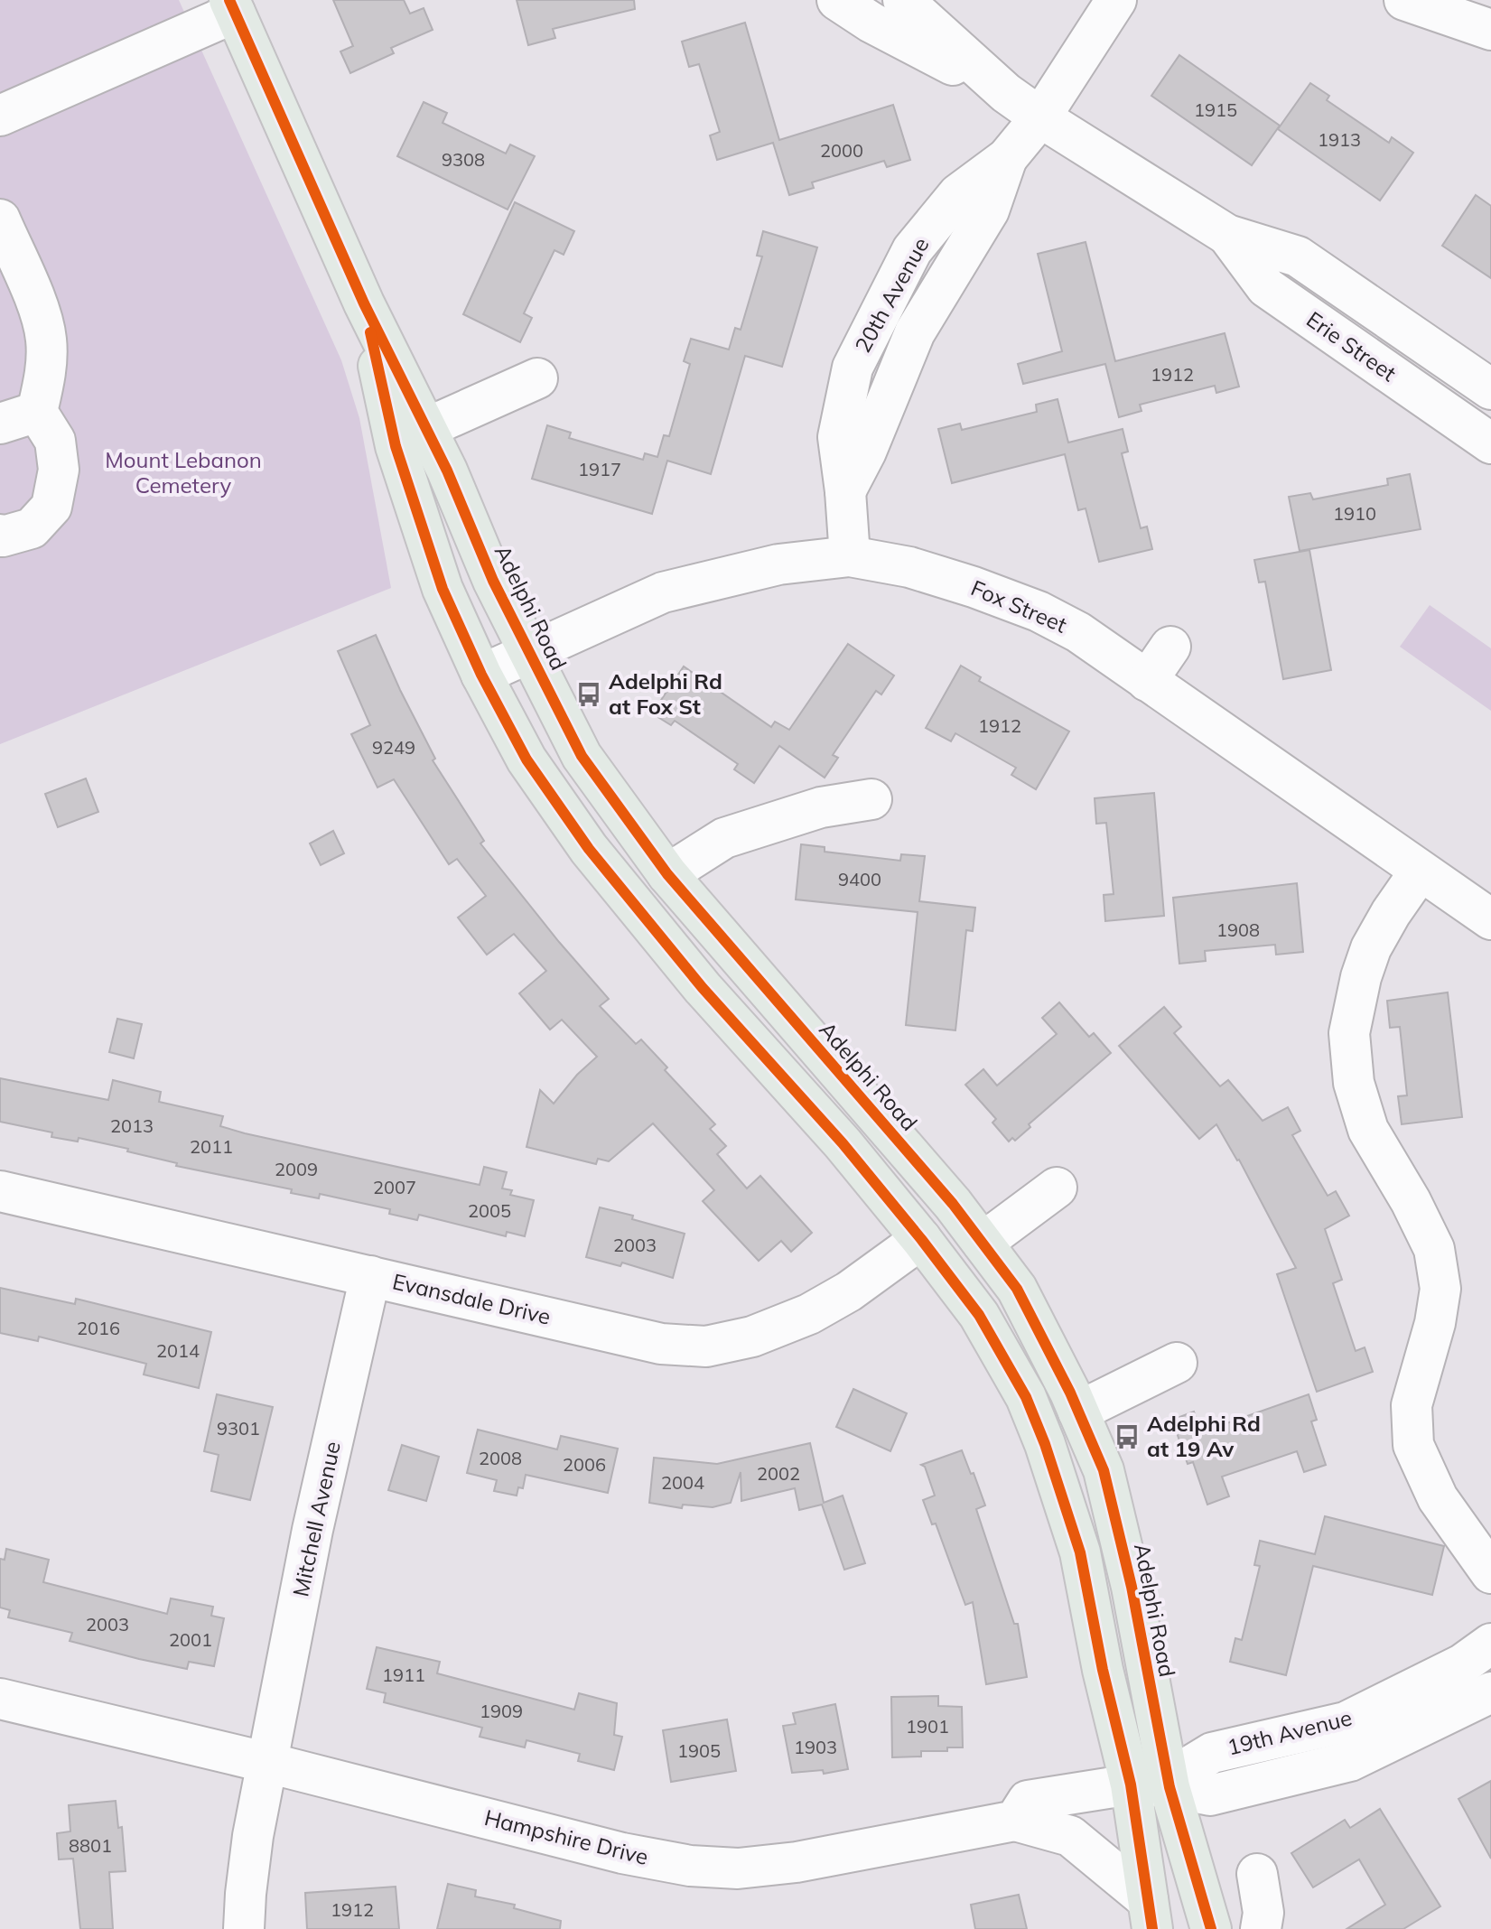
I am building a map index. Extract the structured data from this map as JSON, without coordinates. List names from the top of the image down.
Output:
{
  "streets": {
    "main road": ["Adelphi Road"],
    "street": [
      "20th Avenue",
      "Erie Street",
      "Fox Street",
      "Evansdale Drive",
      "Mitchell Avenue",
      "19th Avenue",
      "Hampshire Drive"
    ]
  },
  "crossings": [
    ["20th Avenue", "Erie Street"],
    ["20th Avenue", "Fox Street"],
    ["Fox Street", "Adelphi Road"],
    ["Adelphi Road", "Evansdale Drive"],
    ["Adelphi Road", "19th Avenue"],
    ["Evansdale Drive", "Mitchell Avenue"],
    ["Mitchell Avenue", "Hampshire Drive"]
  ],
  "parks": ["Mount Lebanon Cemetery"],
  "places": {
    "bus stop": ["Adelphi Rd at Fox St", "Adelphi Rd at 19 Av"]
  },
  "house_numbers": [
    "1915",
    "1913",
    "2000",
    "9308",
    "1912",
    "1917",
    "1910",
    "1912",
    "9249",
    "9400",
    "1908",
    "2013",
    "2011",
    "2009",
    "2007",
    "2005",
    "2003",
    "2016",
    "2014",
    "9301",
    "2008",
    "2006",
    "2002",
    "2004",
    "2003",
    "2001",
    "1911",
    "1909",
    "1901",
    "1903",
    "1905",
    "8801",
    "1912"
  ]
}
